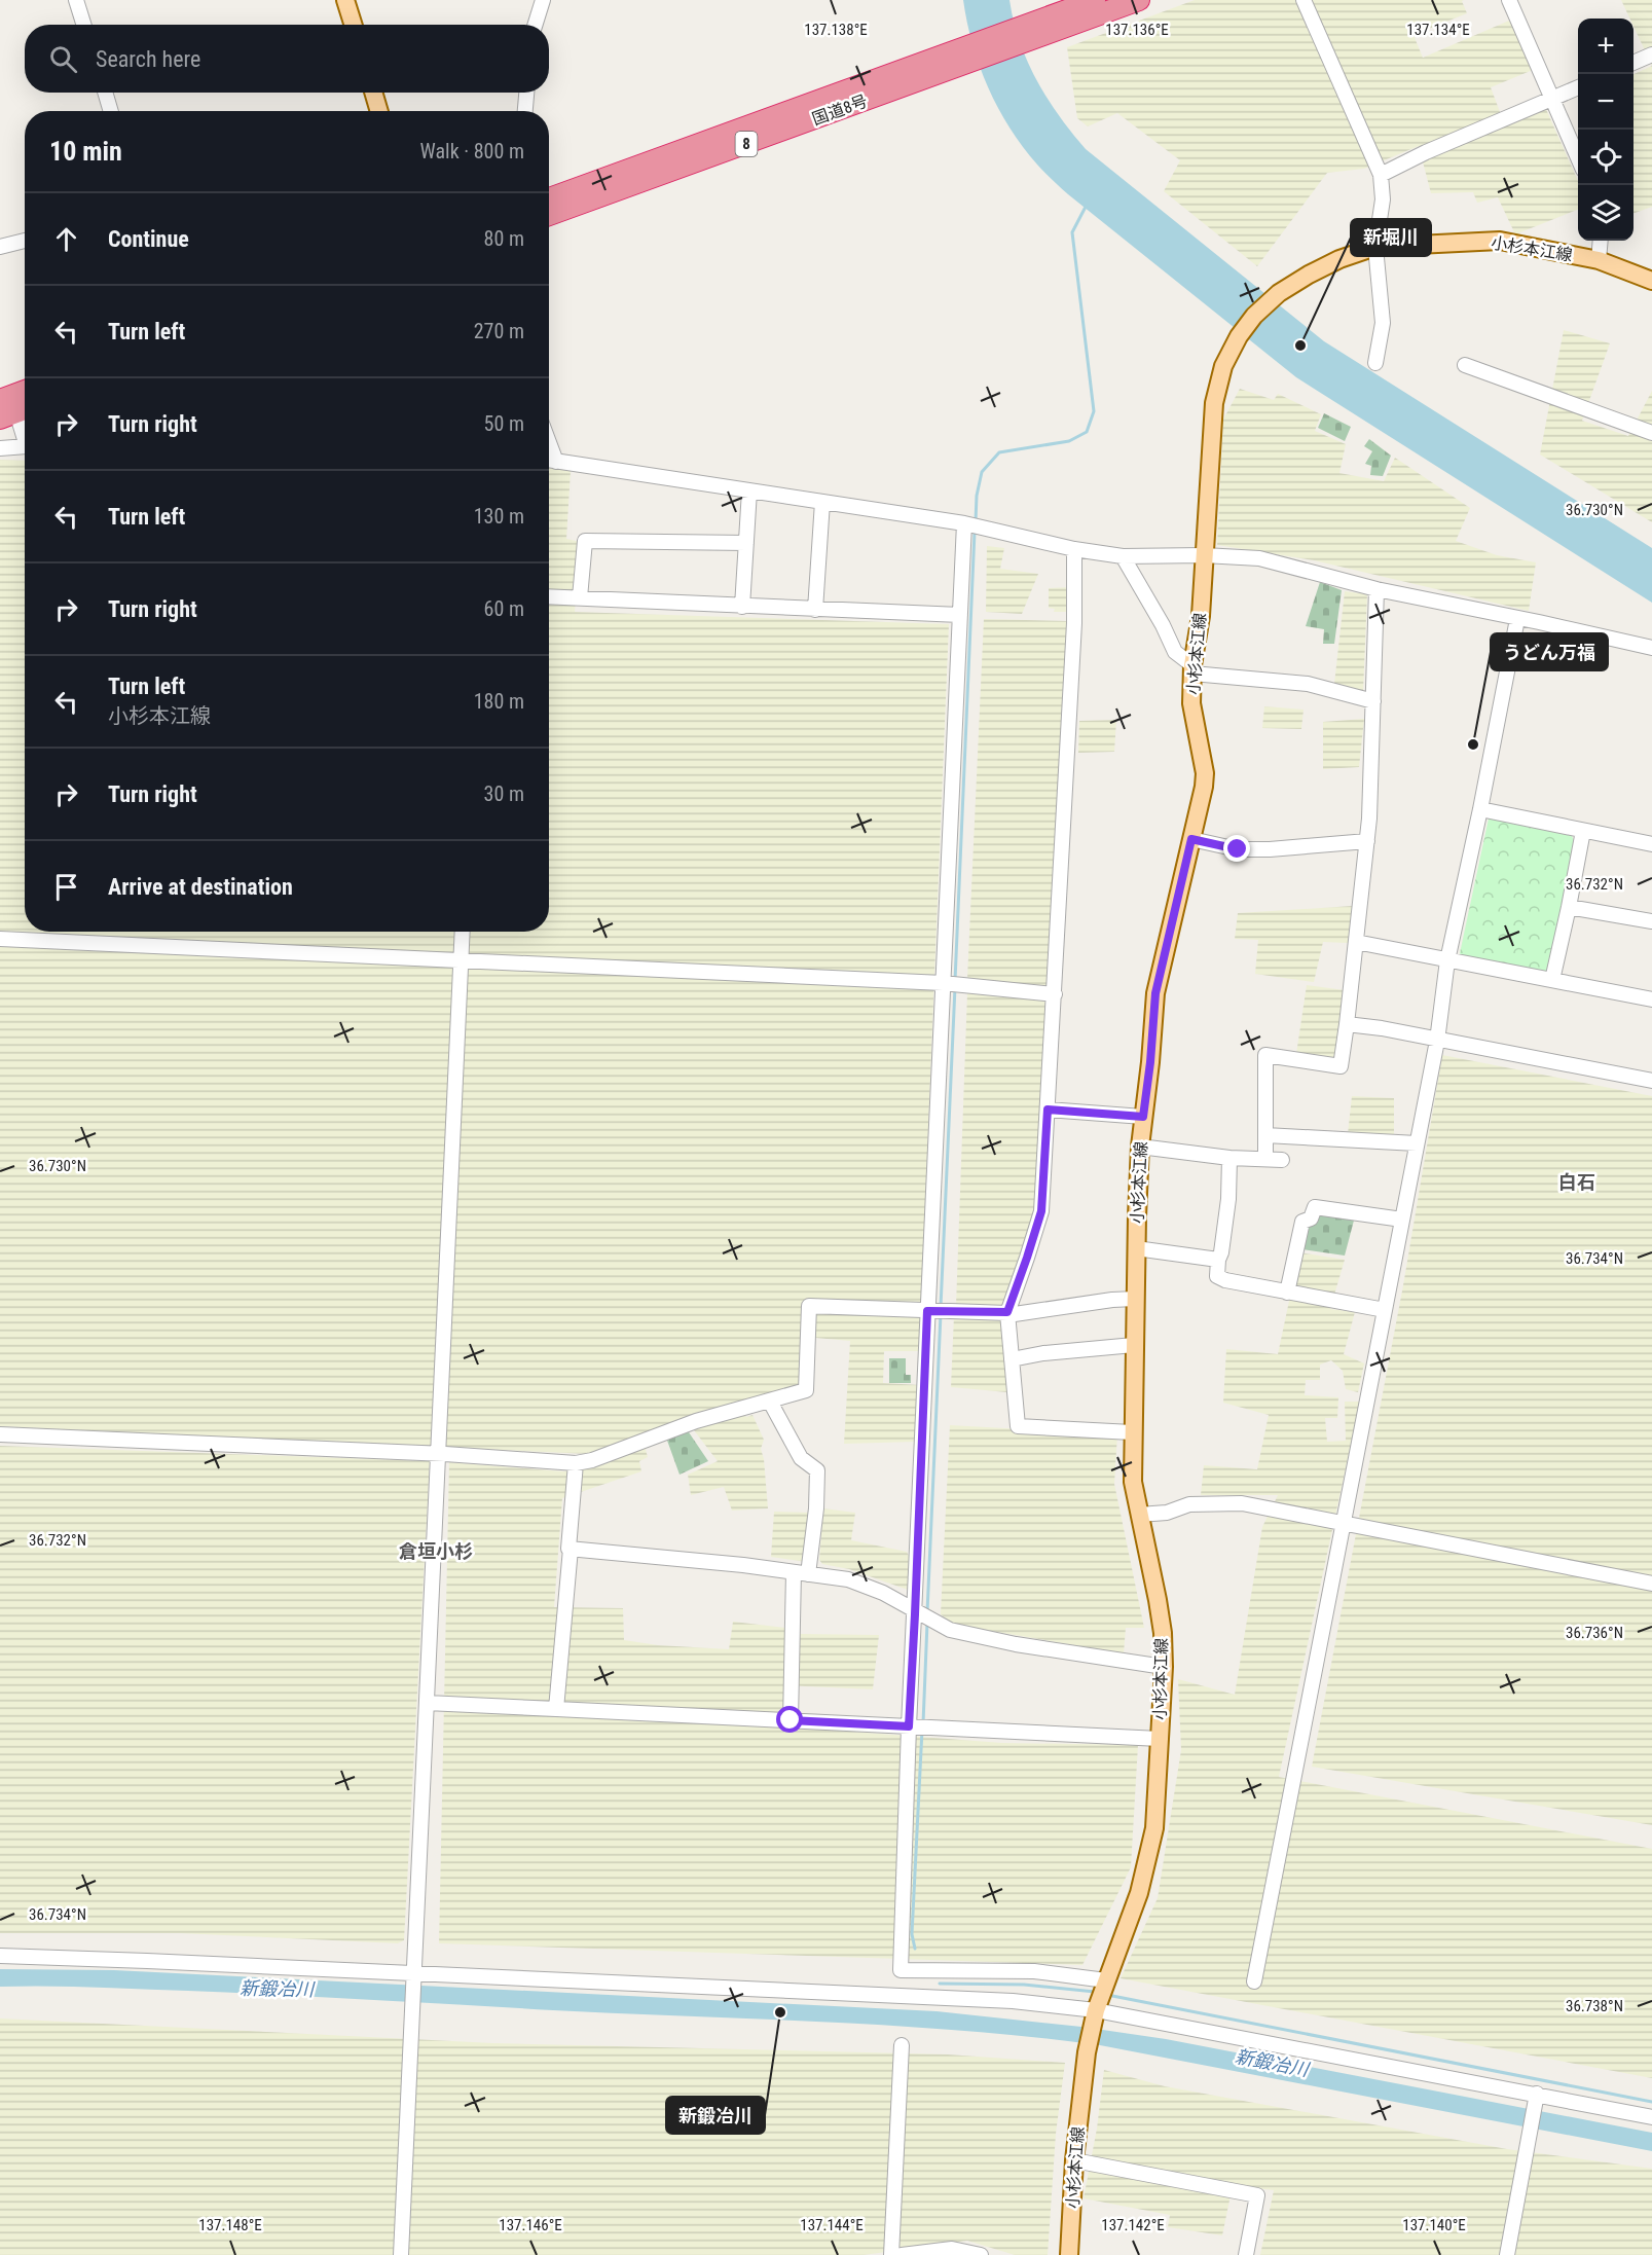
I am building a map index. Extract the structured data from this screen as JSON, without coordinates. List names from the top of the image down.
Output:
{
  "streets": {
    "highway": ["国道8号", "8"],
    "main road": ["小杉本江線"]
  },
  "districts": ["白石", "倉垣小杉"],
  "water": ["新鍛冶川"],
  "places": ["新堀川", "うどん万福", "新鍛冶川"],
  "page": {
    "map_buttons": ["+", "−"],
    "search": "Search here",
    "heading": ["10 min", "Walk · 800 m"],
    "list": [
      ["Continue", "80 m"],
      ["Turn left", "270 m"],
      ["Turn right", "50 m"],
      ["Turn left", "130 m"],
      ["Turn right", "60 m"],
      ["Turn left", "小杉本江線", "180 m"],
      ["Turn right", "30 m"],
      "Arrive at destination"
    ]
  },
  "coordinates": [
    "137.138°E",
    "137.136°E",
    "137.134°E",
    "36.730°N",
    "36.732°N",
    "36.734°N",
    "36.736°N",
    "36.738°N",
    "137.148°E",
    "137.146°E",
    "137.144°E",
    "137.142°E",
    "137.140°E"
  ]
}
